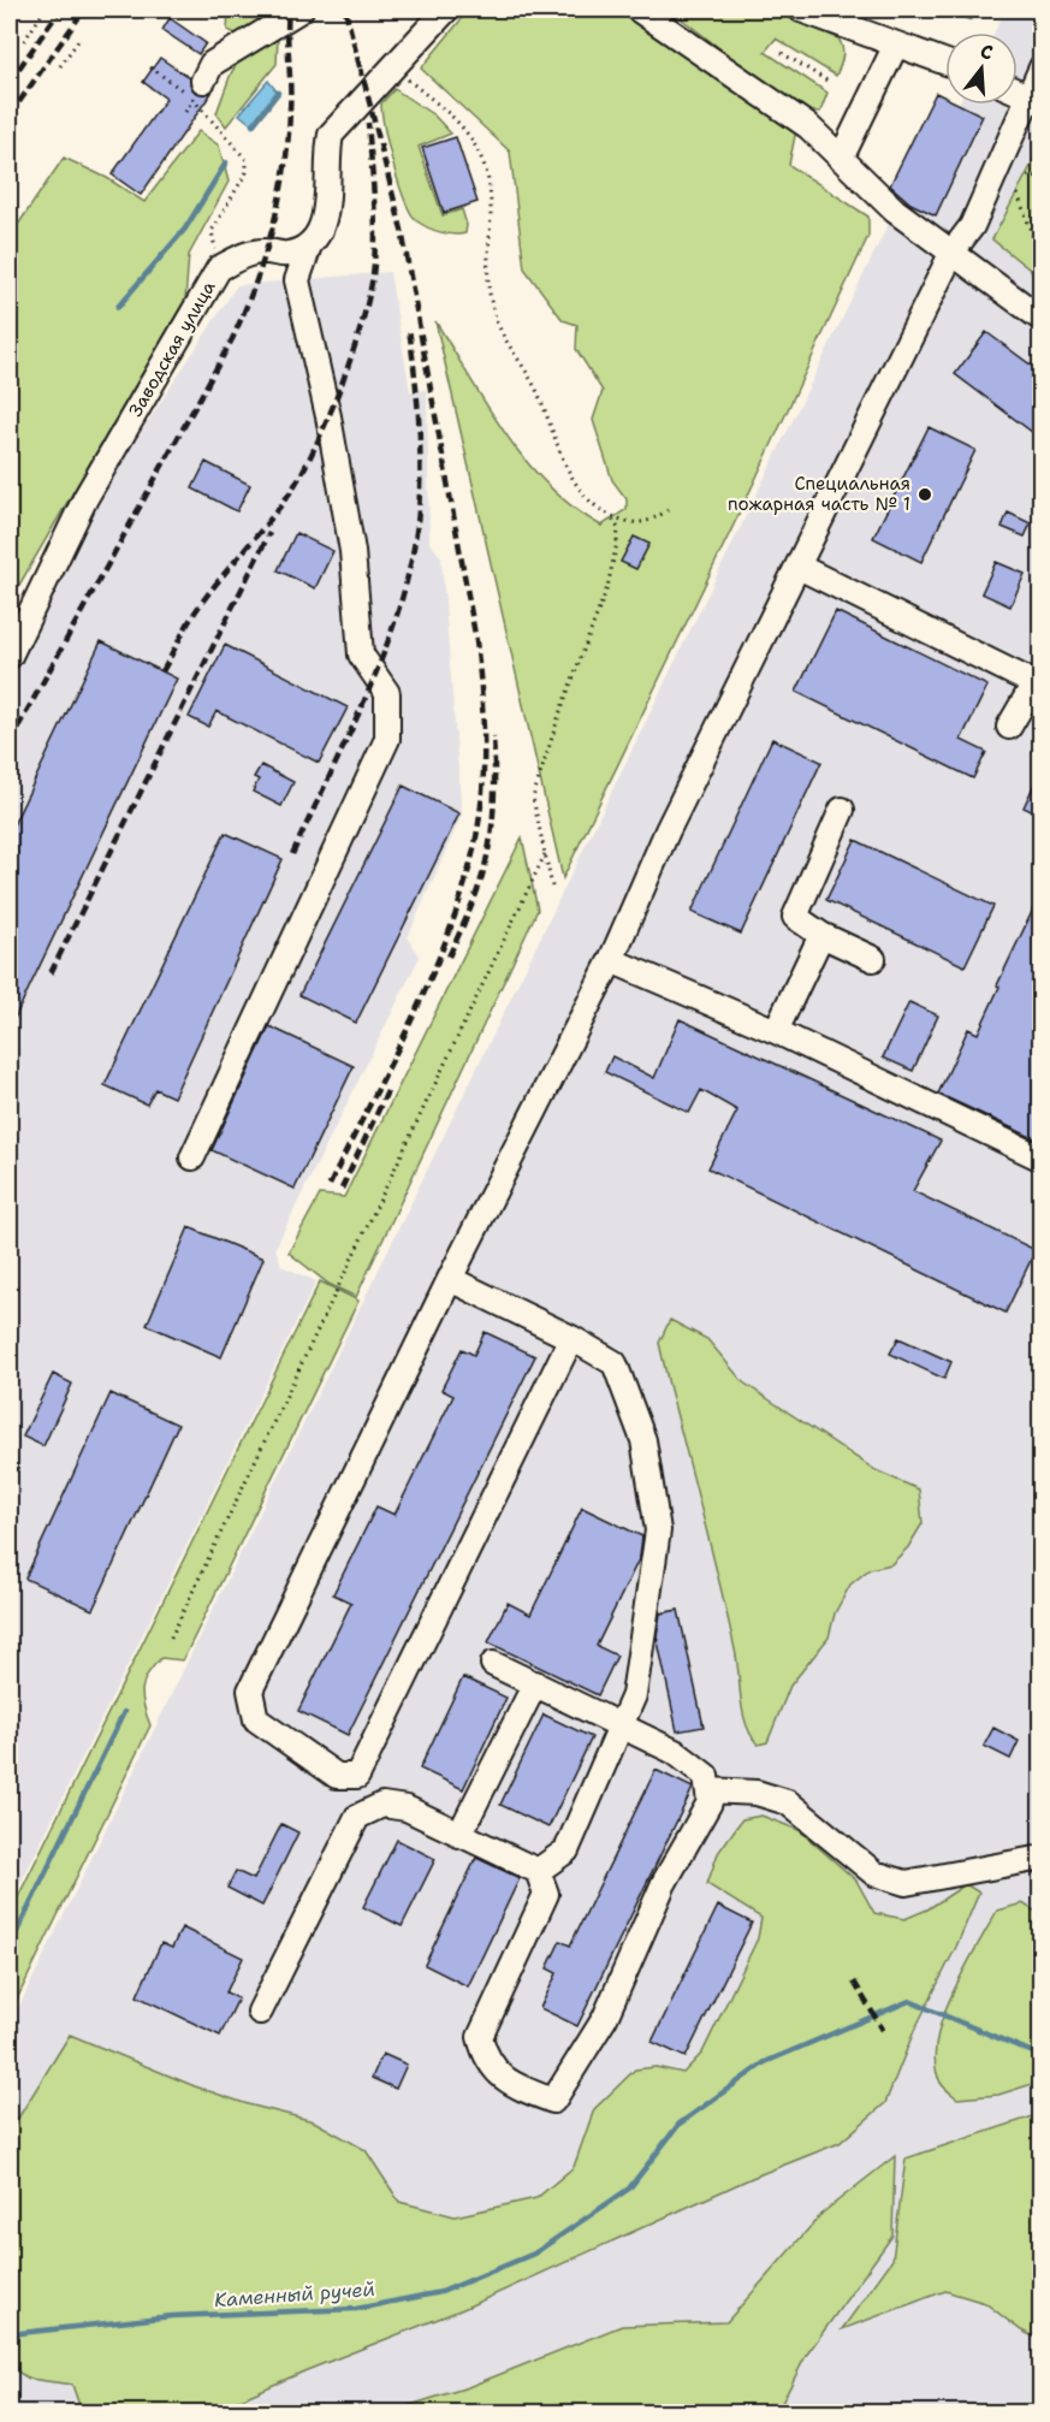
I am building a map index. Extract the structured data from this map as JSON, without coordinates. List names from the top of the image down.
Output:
{
  "streets": {
    "street": ["Заводская улица"]
  },
  "water": ["Каменный ручей"],
  "places": ["Специальная пожарная часть № 1"],
  "north": "top"
}
